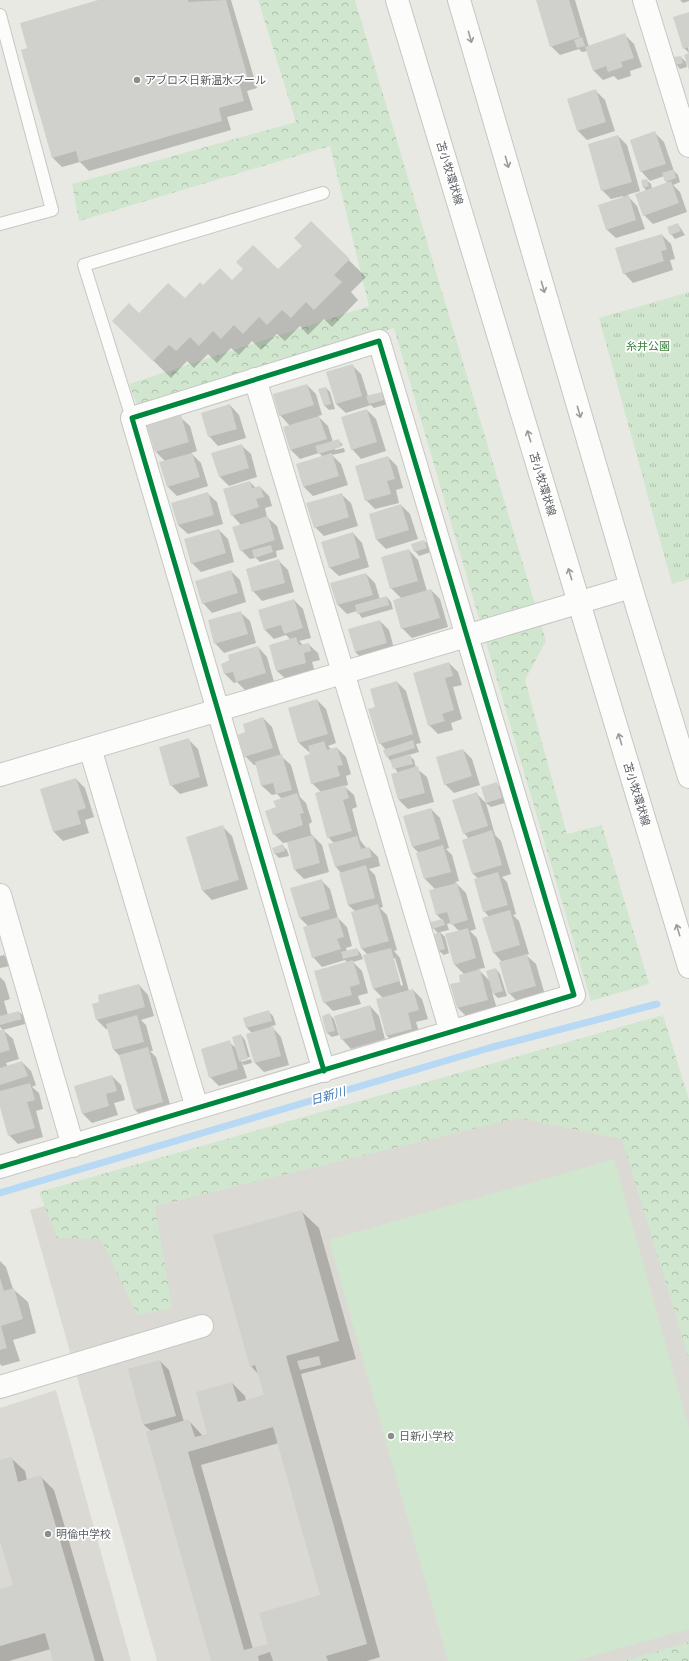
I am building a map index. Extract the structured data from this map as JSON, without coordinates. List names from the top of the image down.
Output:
{
  "streets": {
    "street": ["苫小牧環状線"]
  },
  "water": ["日新川"],
  "parks": ["糸井公園"],
  "places": ["アブロス日新温水プール", "日新小学校", "明倫中学校"]
}
